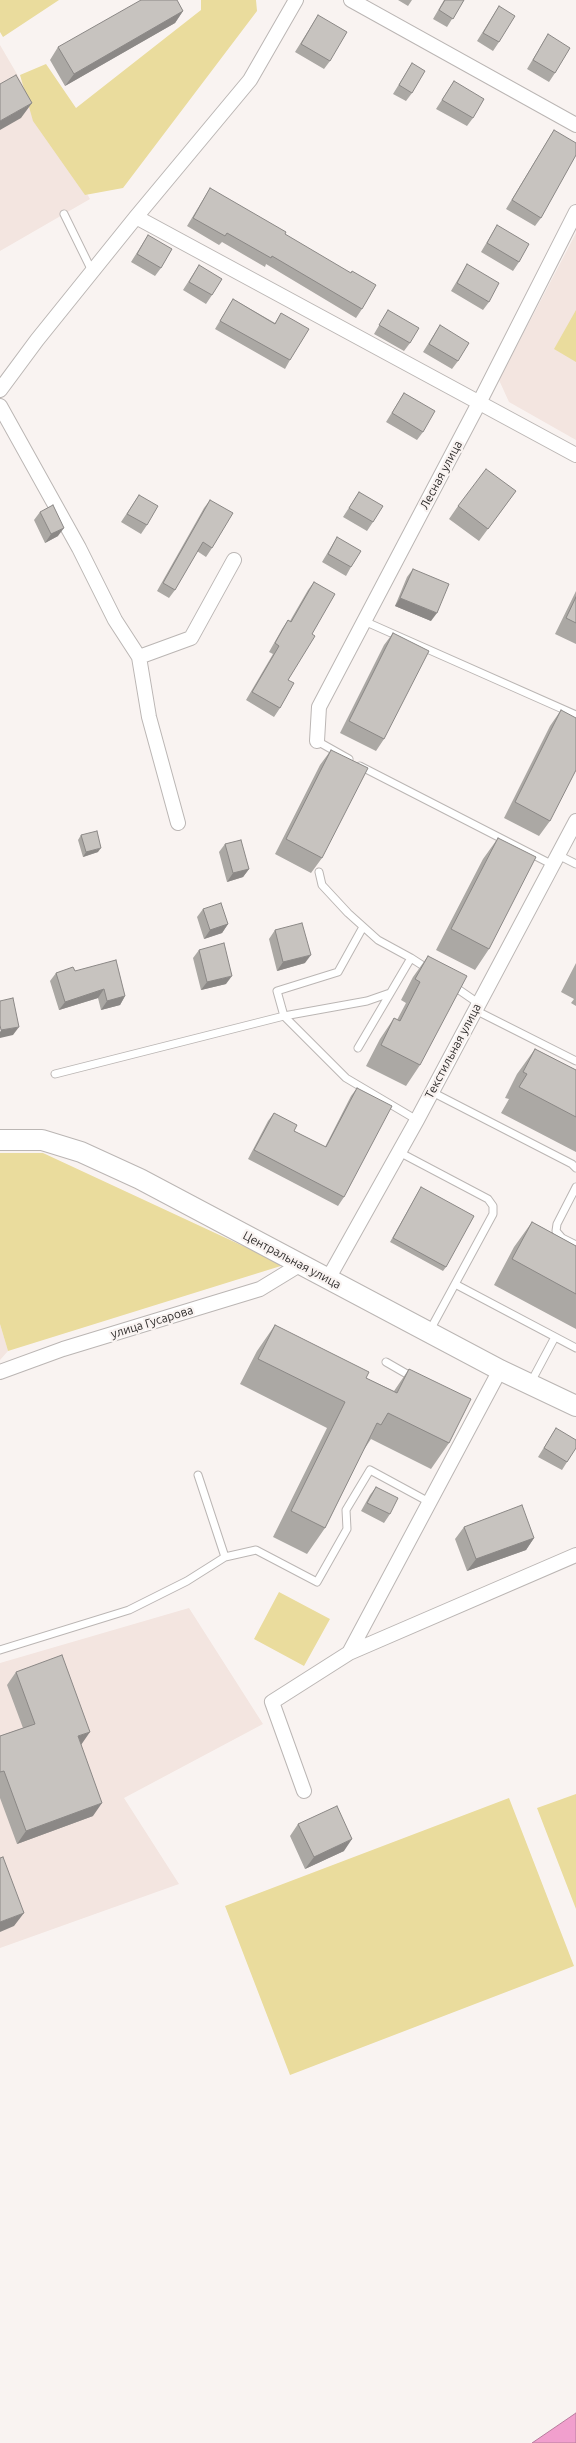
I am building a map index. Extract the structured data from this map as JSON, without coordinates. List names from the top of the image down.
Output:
{
  "streets": {
    "main road": ["Центральная улица"],
    "street": ["Лесная улица", "Текстильная улица", "улица Гусарова"]
  },
  "crossings": [
    ["Текстильная улица", "Центральная улица"],
    ["Центральная улица", "улица Гусарова"]
  ]
}
